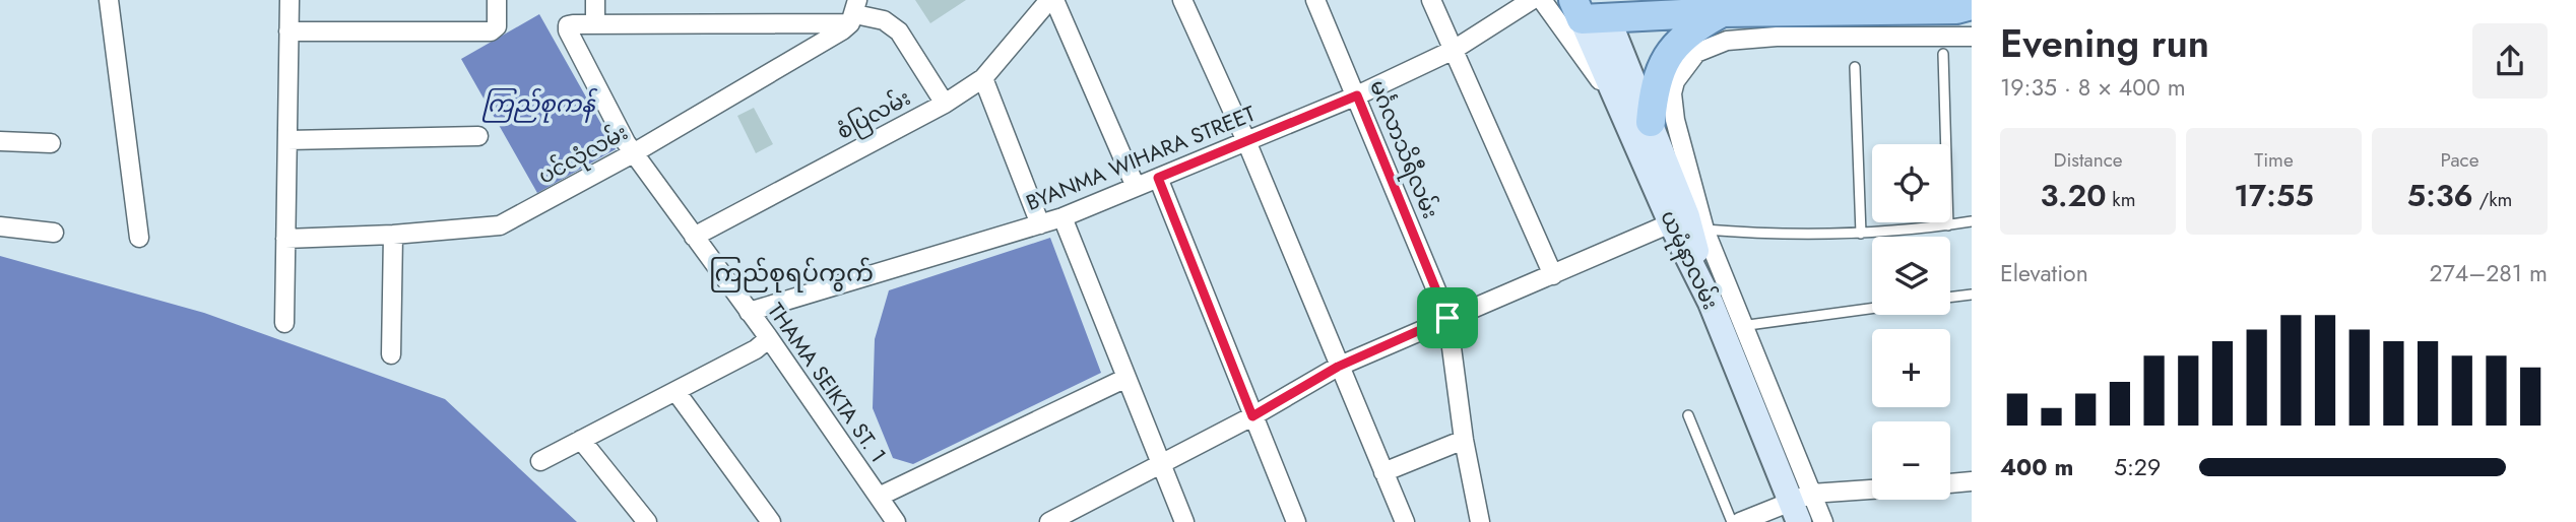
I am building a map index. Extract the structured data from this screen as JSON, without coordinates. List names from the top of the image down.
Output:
{
  "streets": {
    "main road": ["ယမုံနာလမ်း"],
    "street": [
      "စံပြလမ်း",
      "မင်္ဂလာသိရီလမ်း",
      "ပင်လုံလမ်း",
      "BYANMA WIHARA STREET",
      "THAMA SEIKTA ST. 1"
    ]
  },
  "crossings": [
    ["စံပြလမ်း", "THAMA SEIKTA ST. 1"],
    ["မင်္ဂလာသိရီလမ်း", "BYANMA WIHARA STREET"],
    ["ပင်လုံလမ်း", "THAMA SEIKTA ST. 1"],
    ["BYANMA WIHARA STREET", "THAMA SEIKTA ST. 1"]
  ],
  "districts": ["ကြည်စုရပ်ကွက်"],
  "water": ["ကြည်စုကန်"],
  "page": {
    "heading": ["Evening run", "19:35 · 8 × 400 m"],
    "stats": [
      ["Distance", "3.20 km"],
      ["Time", "17:55"],
      ["Pace", "5:36 /km"]
    ],
    "map_buttons": ["+", "−"],
    "chart": ["Elevation", "274–281 m"],
    "list": [
      {
        "name": "400 m",
        "note": "5:29"
      }
    ]
  }
}
